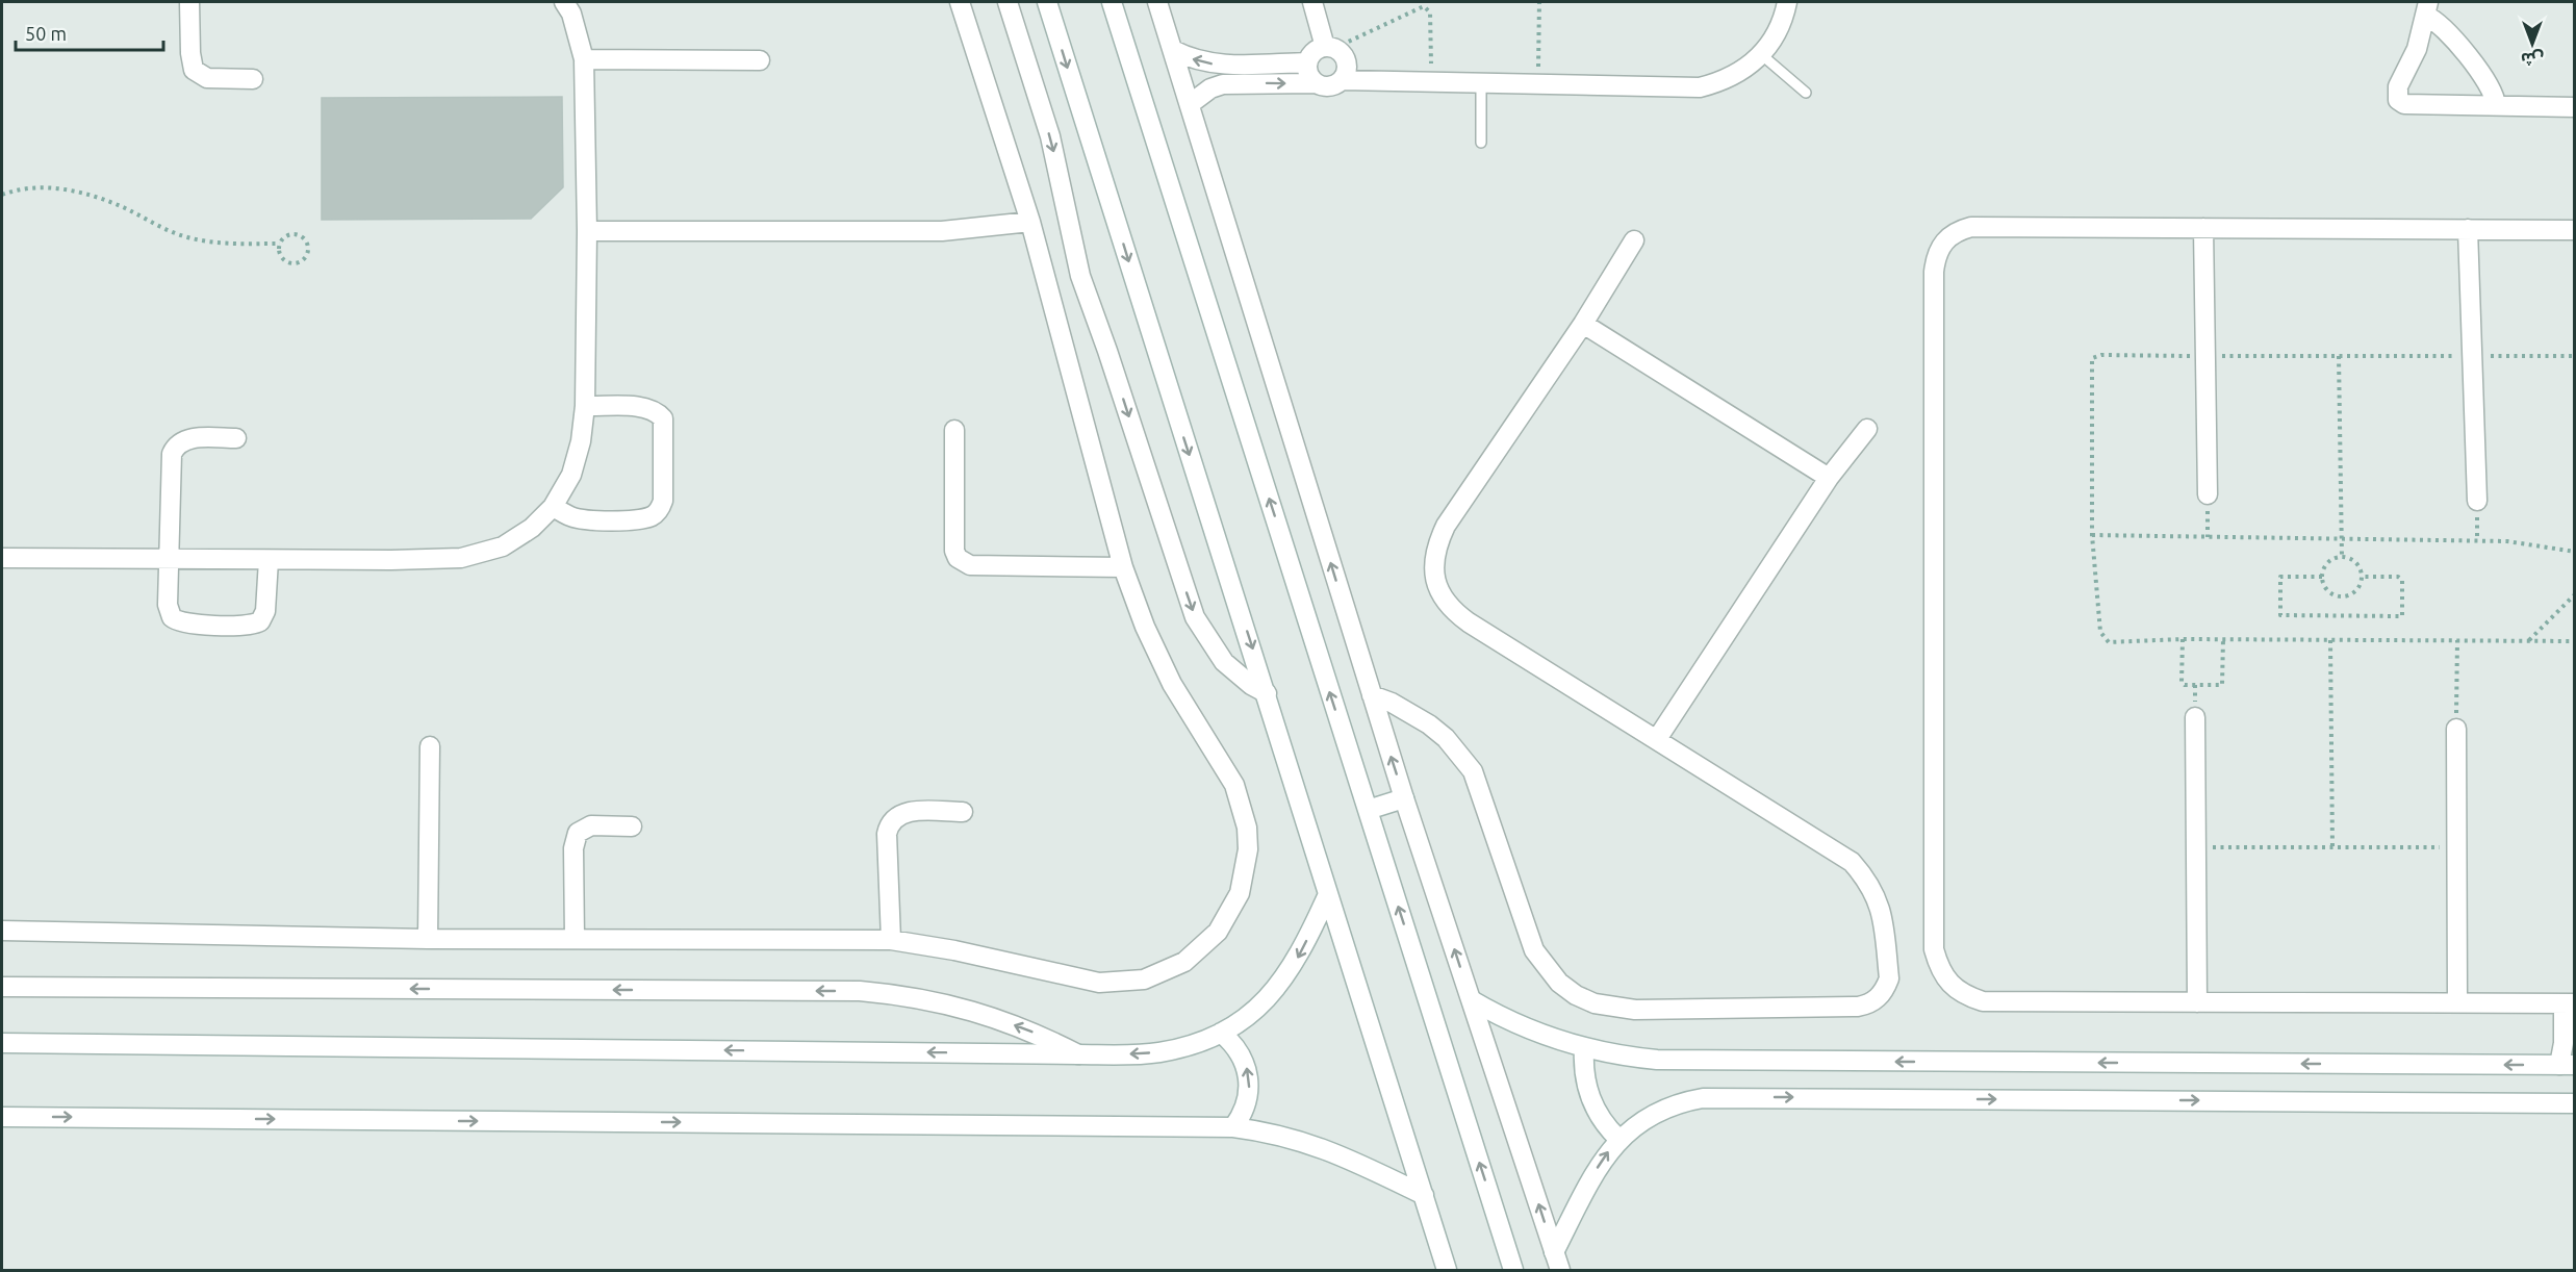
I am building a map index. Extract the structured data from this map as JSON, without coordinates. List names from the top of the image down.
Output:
{
  "scale_bar": "50 m",
  "north": "bottom"
}
